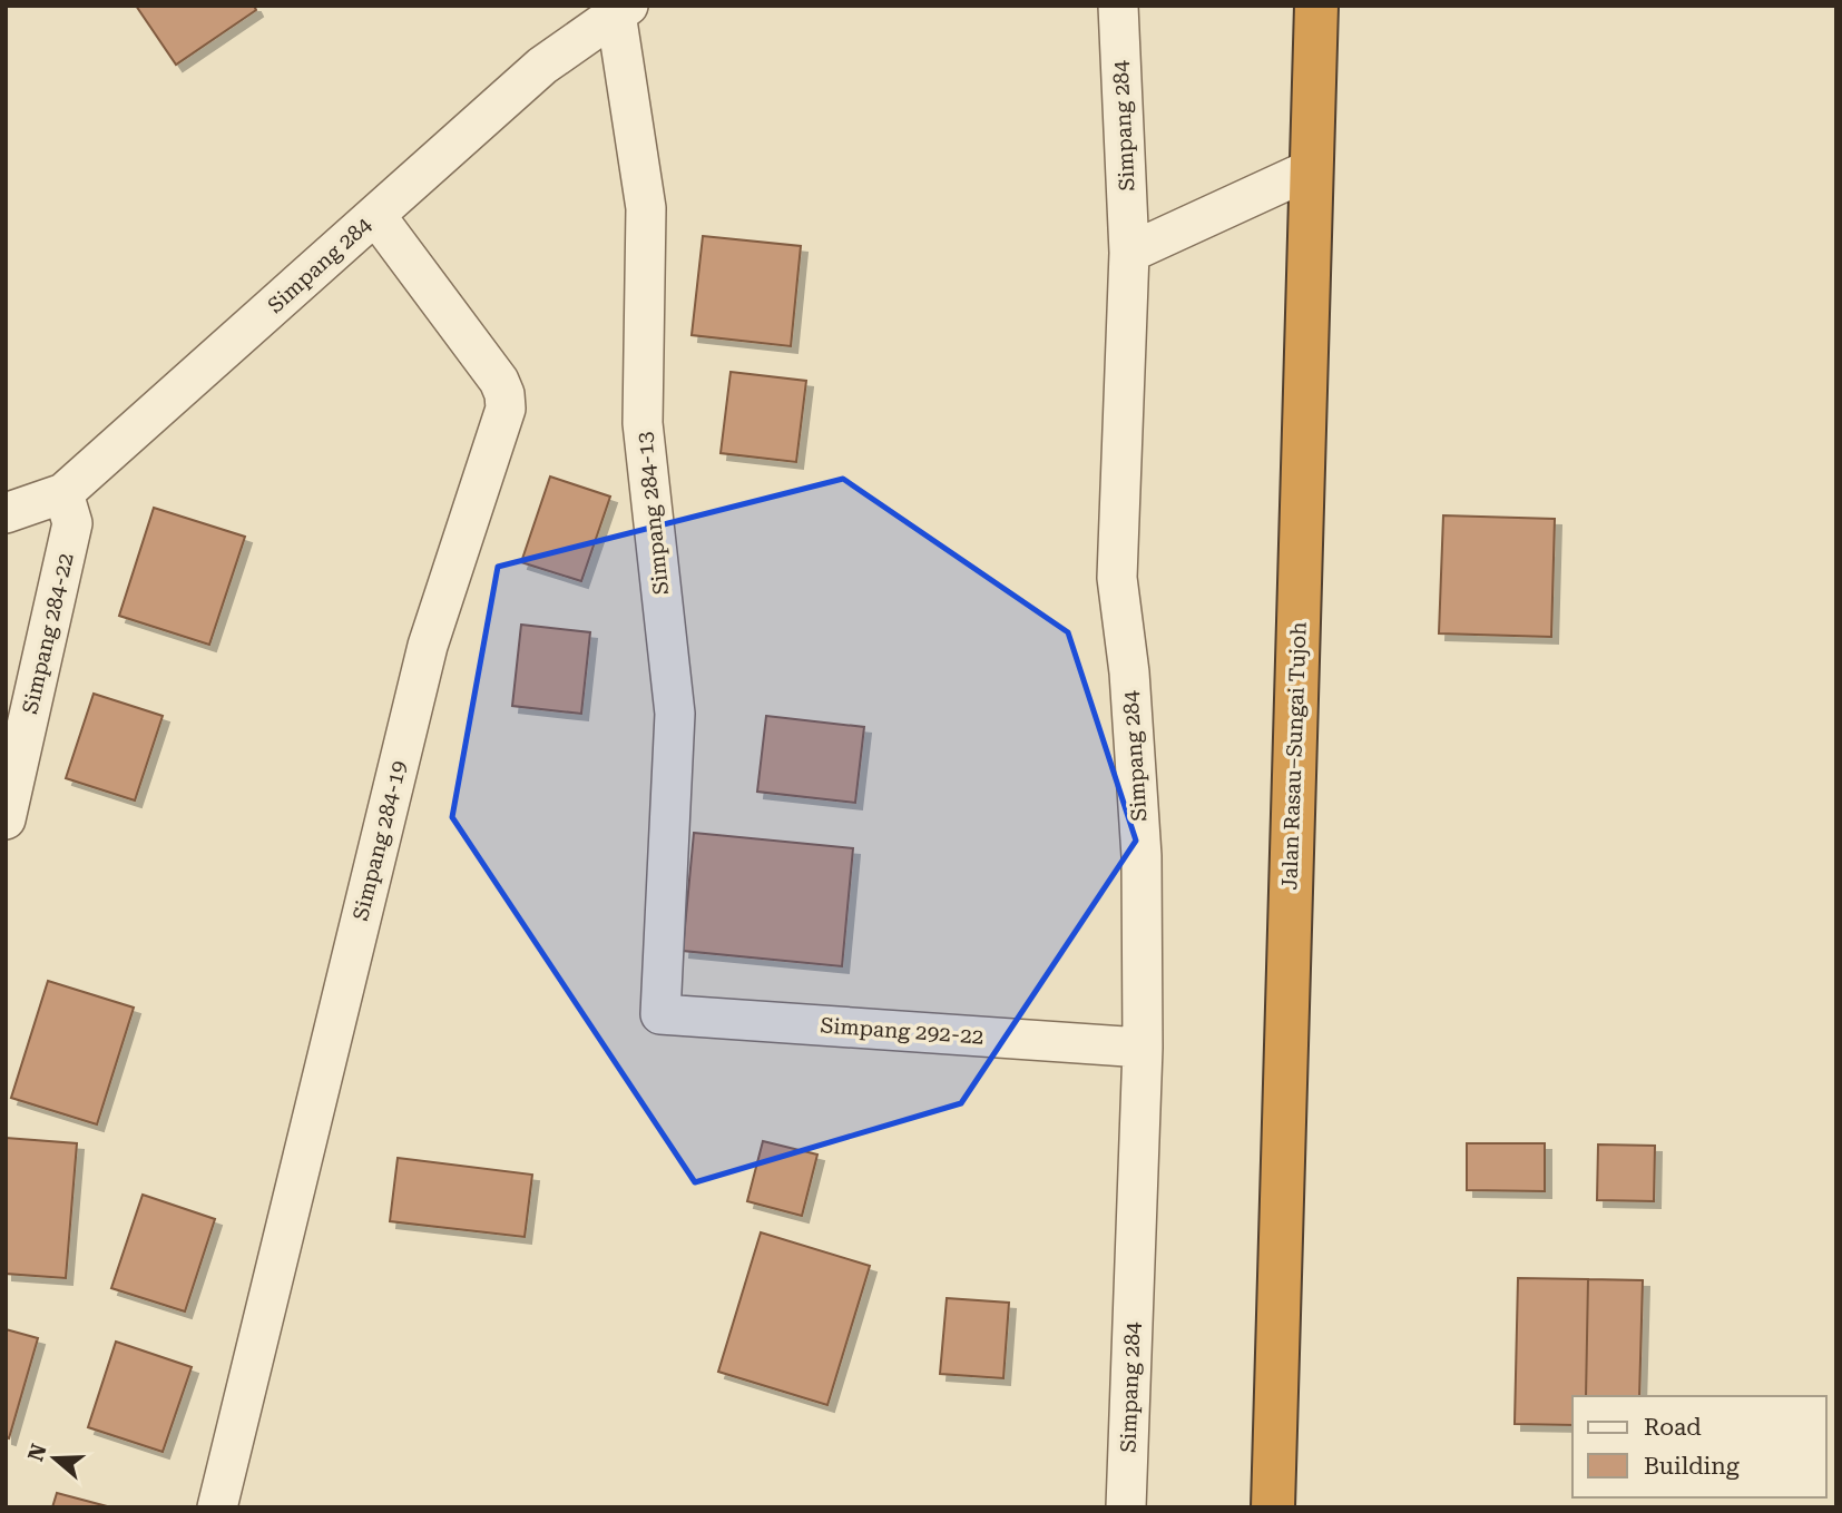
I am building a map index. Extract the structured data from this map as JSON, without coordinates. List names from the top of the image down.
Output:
{
  "streets": {
    "highway": ["Jalan Rasau–Sungai Tujoh"],
    "street": [
      "Simpang 284",
      "Simpang 284-13",
      "Simpang 284-22",
      "Simpang 284-19",
      "Simpang 292-22"
    ]
  },
  "crossings": [
    ["Simpang 284", "Simpang 284-13"],
    ["Simpang 284", "Simpang 284-22"],
    ["Simpang 284", "Simpang 284-19"],
    ["Simpang 284", "Simpang 292-22"],
    ["Simpang 284-13", "Simpang 292-22"]
  ],
  "legend": ["Road", "Building"],
  "north": "left"
}
